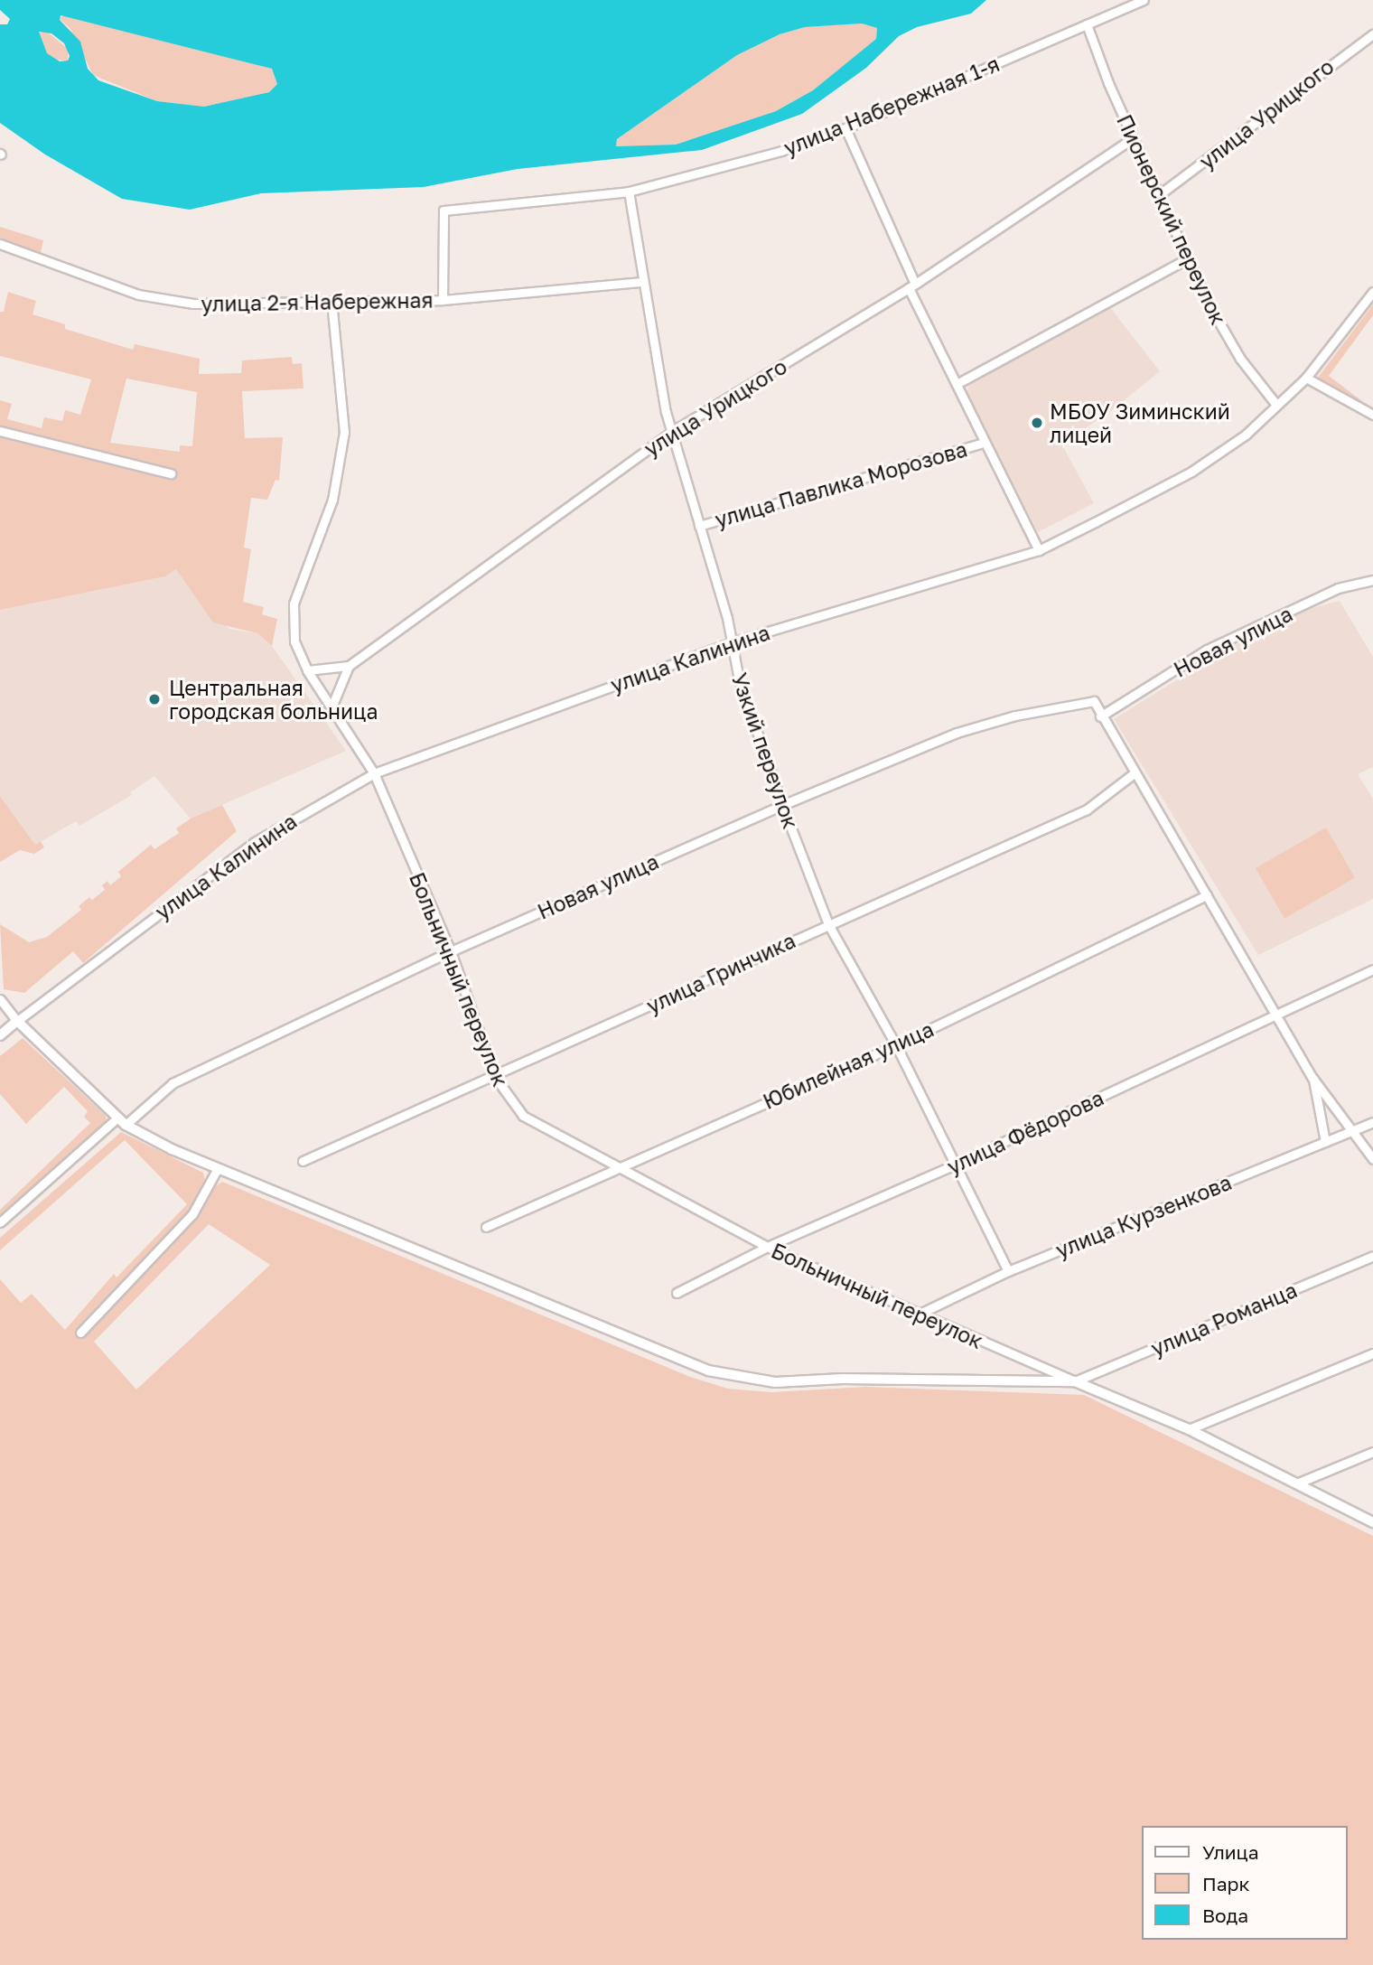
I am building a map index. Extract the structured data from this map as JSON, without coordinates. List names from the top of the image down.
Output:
{
  "streets": {
    "street": [
      "улица Набережная 1-я",
      "улица Урицкого",
      "Пионерский переулок",
      "улица 2-я Набережная",
      "улица Павлика Морозова",
      "Новая улица",
      "улица Калинина",
      "Узкий переулок",
      "улица Гринчика",
      "Больничный переулок",
      "Юбилейная улица",
      "улица Фёдорова",
      "улица Курзенкова",
      "улица Романца"
    ]
  },
  "crossings": [
    ["улица Набережная 1-я", "Пионерский переулок"],
    ["улица Набережная 1-я", "улица 2-я Набережная"],
    ["улица Набережная 1-я", "Узкий переулок"],
    ["улица Урицкого", "Пионерский переулок"],
    ["улица Урицкого", "Узкий переулок"],
    ["Пионерский переулок", "улица Калинина"],
    ["улица 2-я Набережная", "Узкий переулок"],
    ["улица 2-я Набережная", "Больничный переулок"],
    ["улица Павлика Морозова", "Узкий переулок"],
    ["Новая улица", "Узкий переулок"],
    ["Новая улица", "Больничный переулок"],
    ["улица Калинина", "Узкий переулок"],
    ["улица Калинина", "Больничный переулок"],
    ["Узкий переулок", "улица Гринчика"],
    ["Узкий переулок", "Юбилейная улица"],
    ["Узкий переулок", "улица Фёдорова"],
    ["Узкий переулок", "улица Курзенкова"],
    ["улица Гринчика", "Больничный переулок"],
    ["Больничный переулок", "Юбилейная улица"],
    ["Больничный переулок", "улица Фёдорова"],
    ["Больничный переулок", "улица Курзенкова"],
    ["Больничный переулок", "улица Романца"]
  ],
  "places": ["МБОУ Зиминский лицей", "Центральная городская больница"],
  "legend": ["Улица", "Парк", "Вода"]
}
